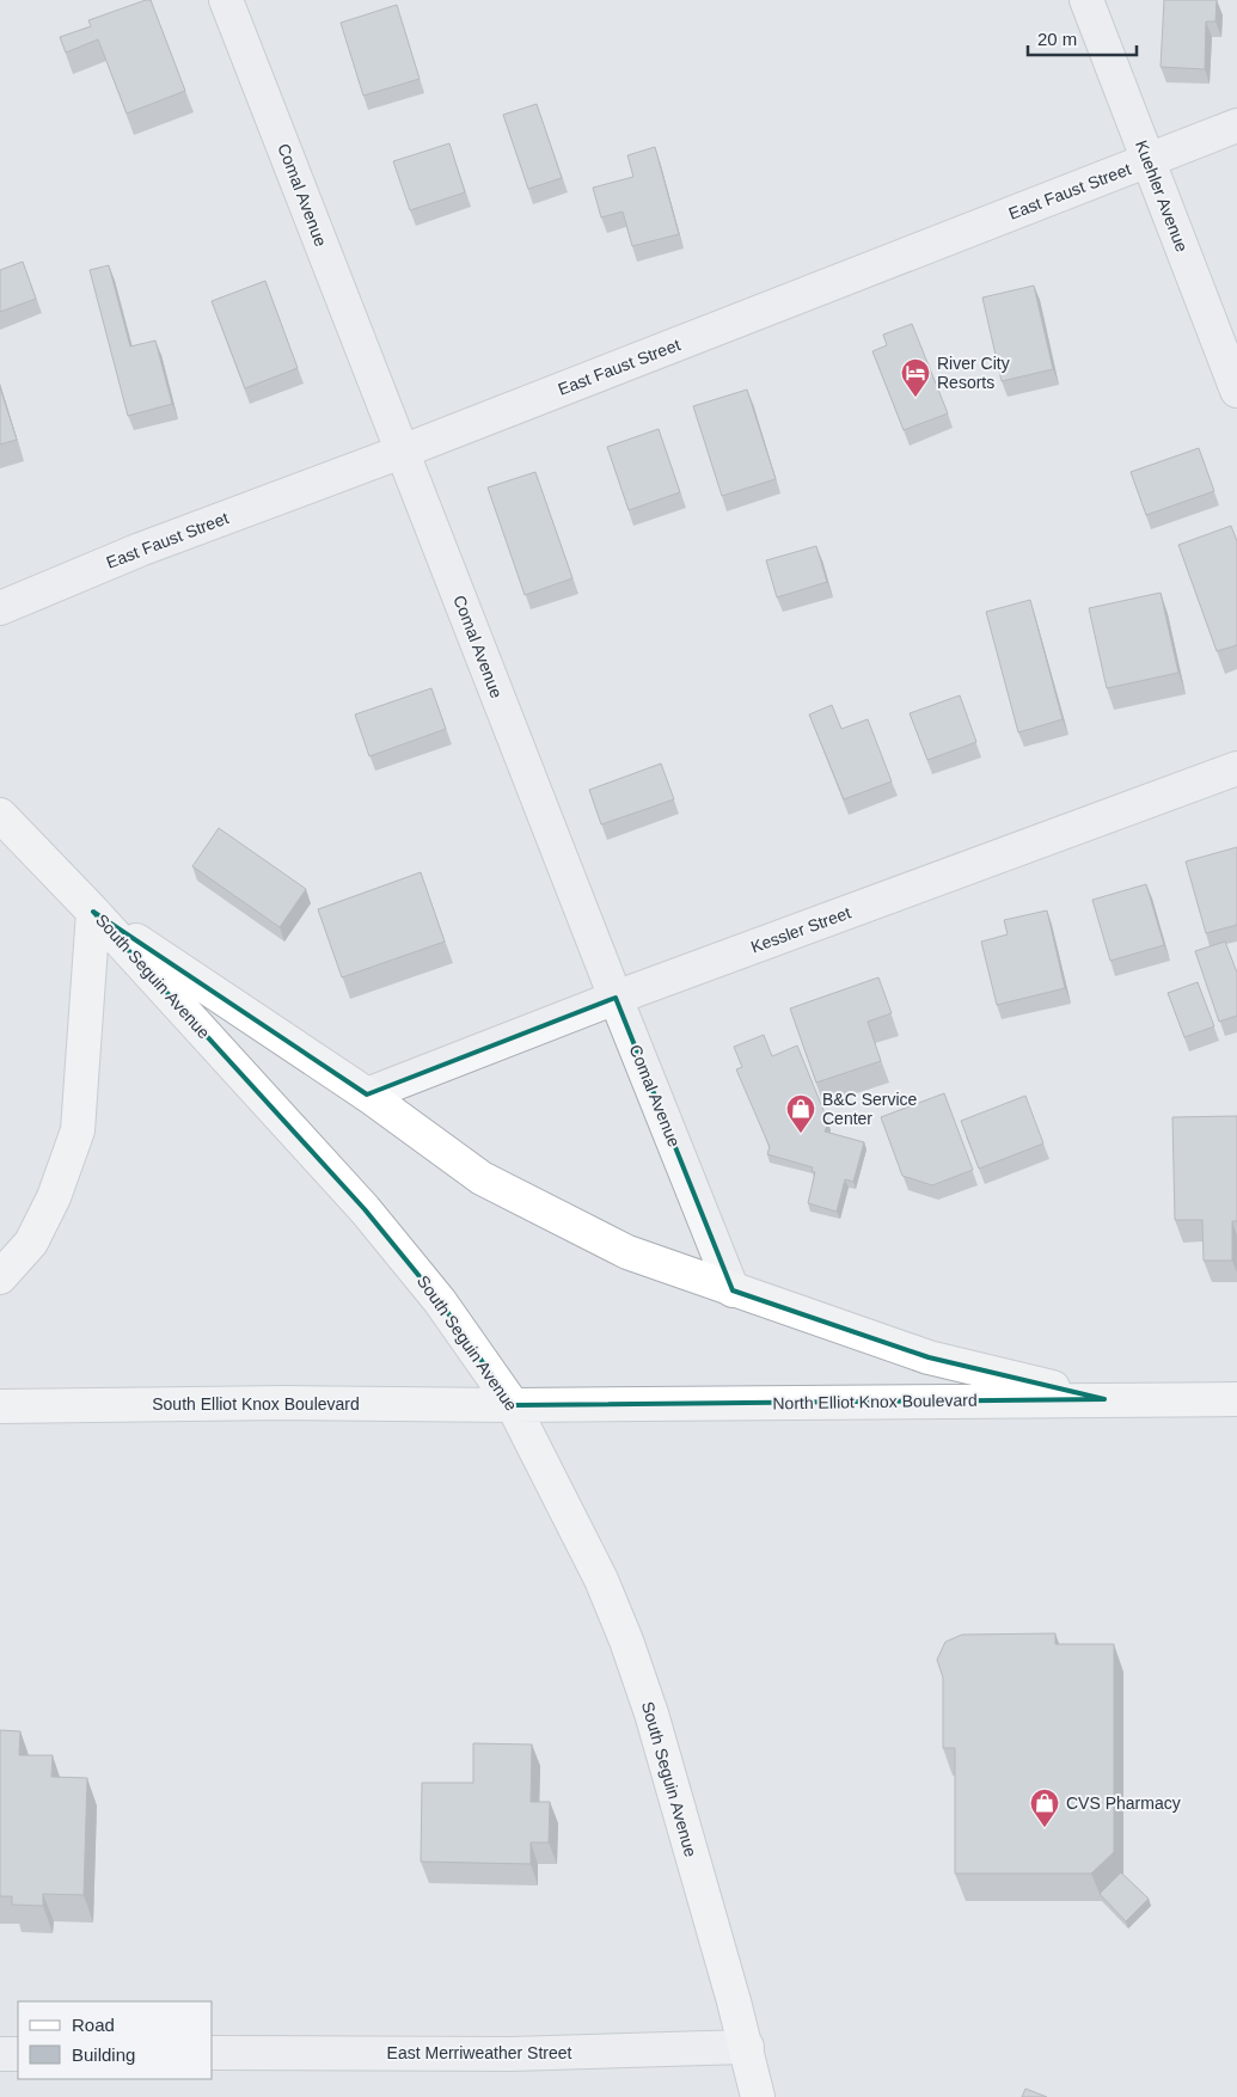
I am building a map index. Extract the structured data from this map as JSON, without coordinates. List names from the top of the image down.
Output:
{
  "streets": {
    "main road": ["South Seguin Avenue", "North Elliot Knox Boulevard", "South Elliot Knox Boulevard"],
    "street": [
      "East Faust Street",
      "Comal Avenue",
      "Kuehler Avenue",
      "Kessler Street",
      "East Merriweather Street"
    ]
  },
  "crossings": [
    ["East Faust Street", "Comal Avenue"],
    ["East Faust Street", "Kuehler Avenue"],
    ["Comal Avenue", "Kessler Street"],
    ["South Seguin Avenue", "North Elliot Knox Boulevard"],
    ["South Seguin Avenue", "South Elliot Knox Boulevard"],
    ["South Seguin Avenue", "East Merriweather Street"],
    ["North Elliot Knox Boulevard", "South Elliot Knox Boulevard"]
  ],
  "places": {
    "hotel": ["River City Resorts"],
    "shop": ["B&C Service Center", "CVS Pharmacy"]
  },
  "legend": ["Road", "Building"],
  "scale_bar": "20 m"
}
